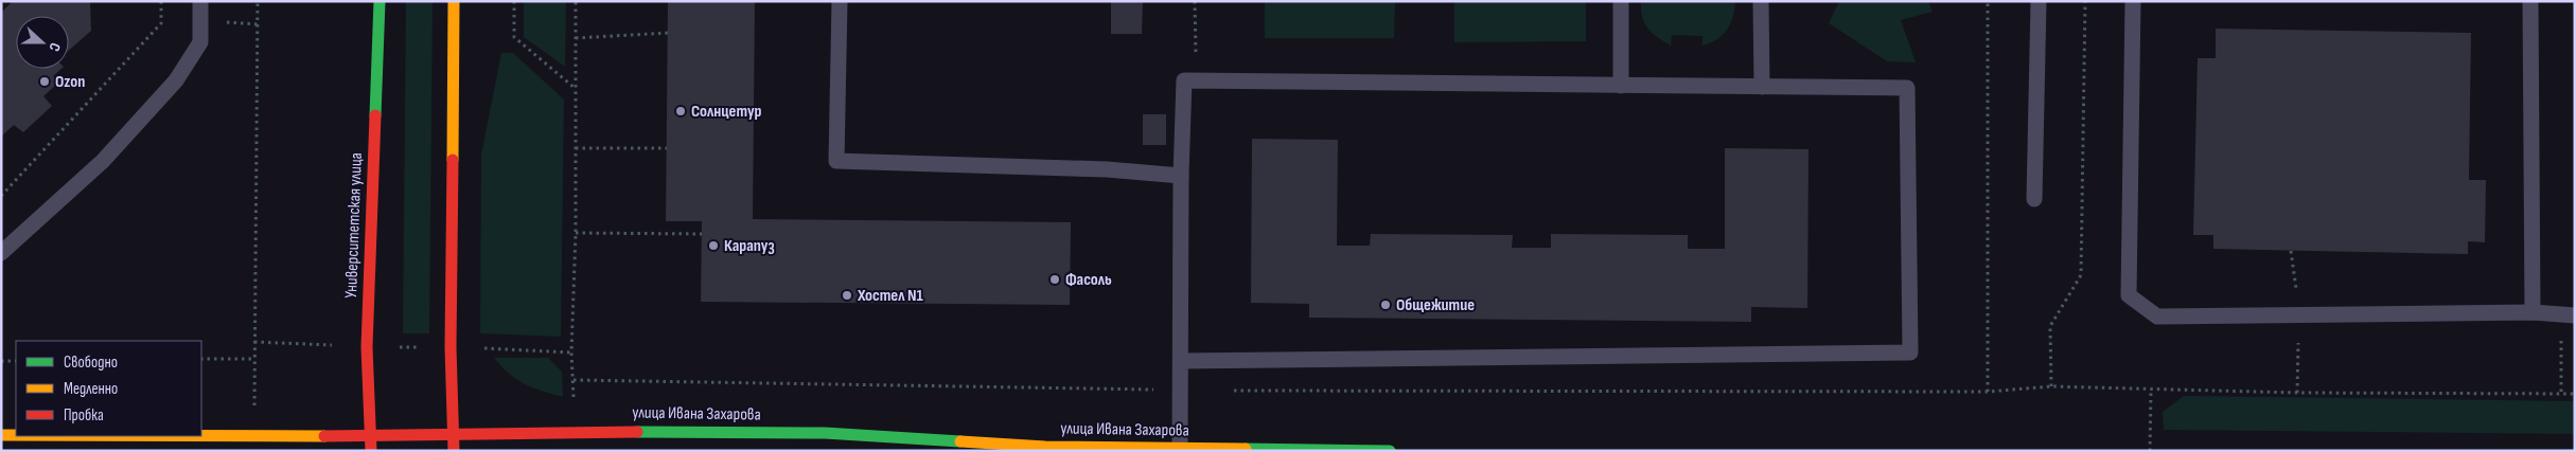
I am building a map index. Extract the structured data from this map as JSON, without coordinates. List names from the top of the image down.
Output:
{
  "streets": {
    "main road": ["Университетская улица", "улица Ивана Захарова"]
  },
  "crossings": [
    ["Университетская улица", "улица Ивана Захарова"]
  ],
  "places": [
    "Ozon",
    "Солнцетур",
    "Карапуз",
    "Фасоль",
    "Хостел N1",
    "Общежитие"
  ],
  "legend": ["Свободно", "Медленно", "Пробка"],
  "north": "right"
}
